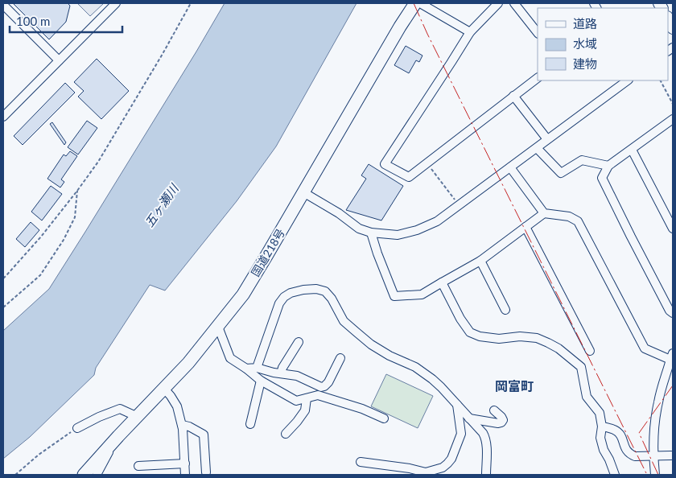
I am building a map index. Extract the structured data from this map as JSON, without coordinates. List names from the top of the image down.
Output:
{
  "streets": {
    "highway": ["国道218号"]
  },
  "districts": ["岡富町"],
  "water": ["五ヶ瀬川"],
  "legend": ["道路", "水域", "建物"],
  "scale_bar": "100 m"
}
